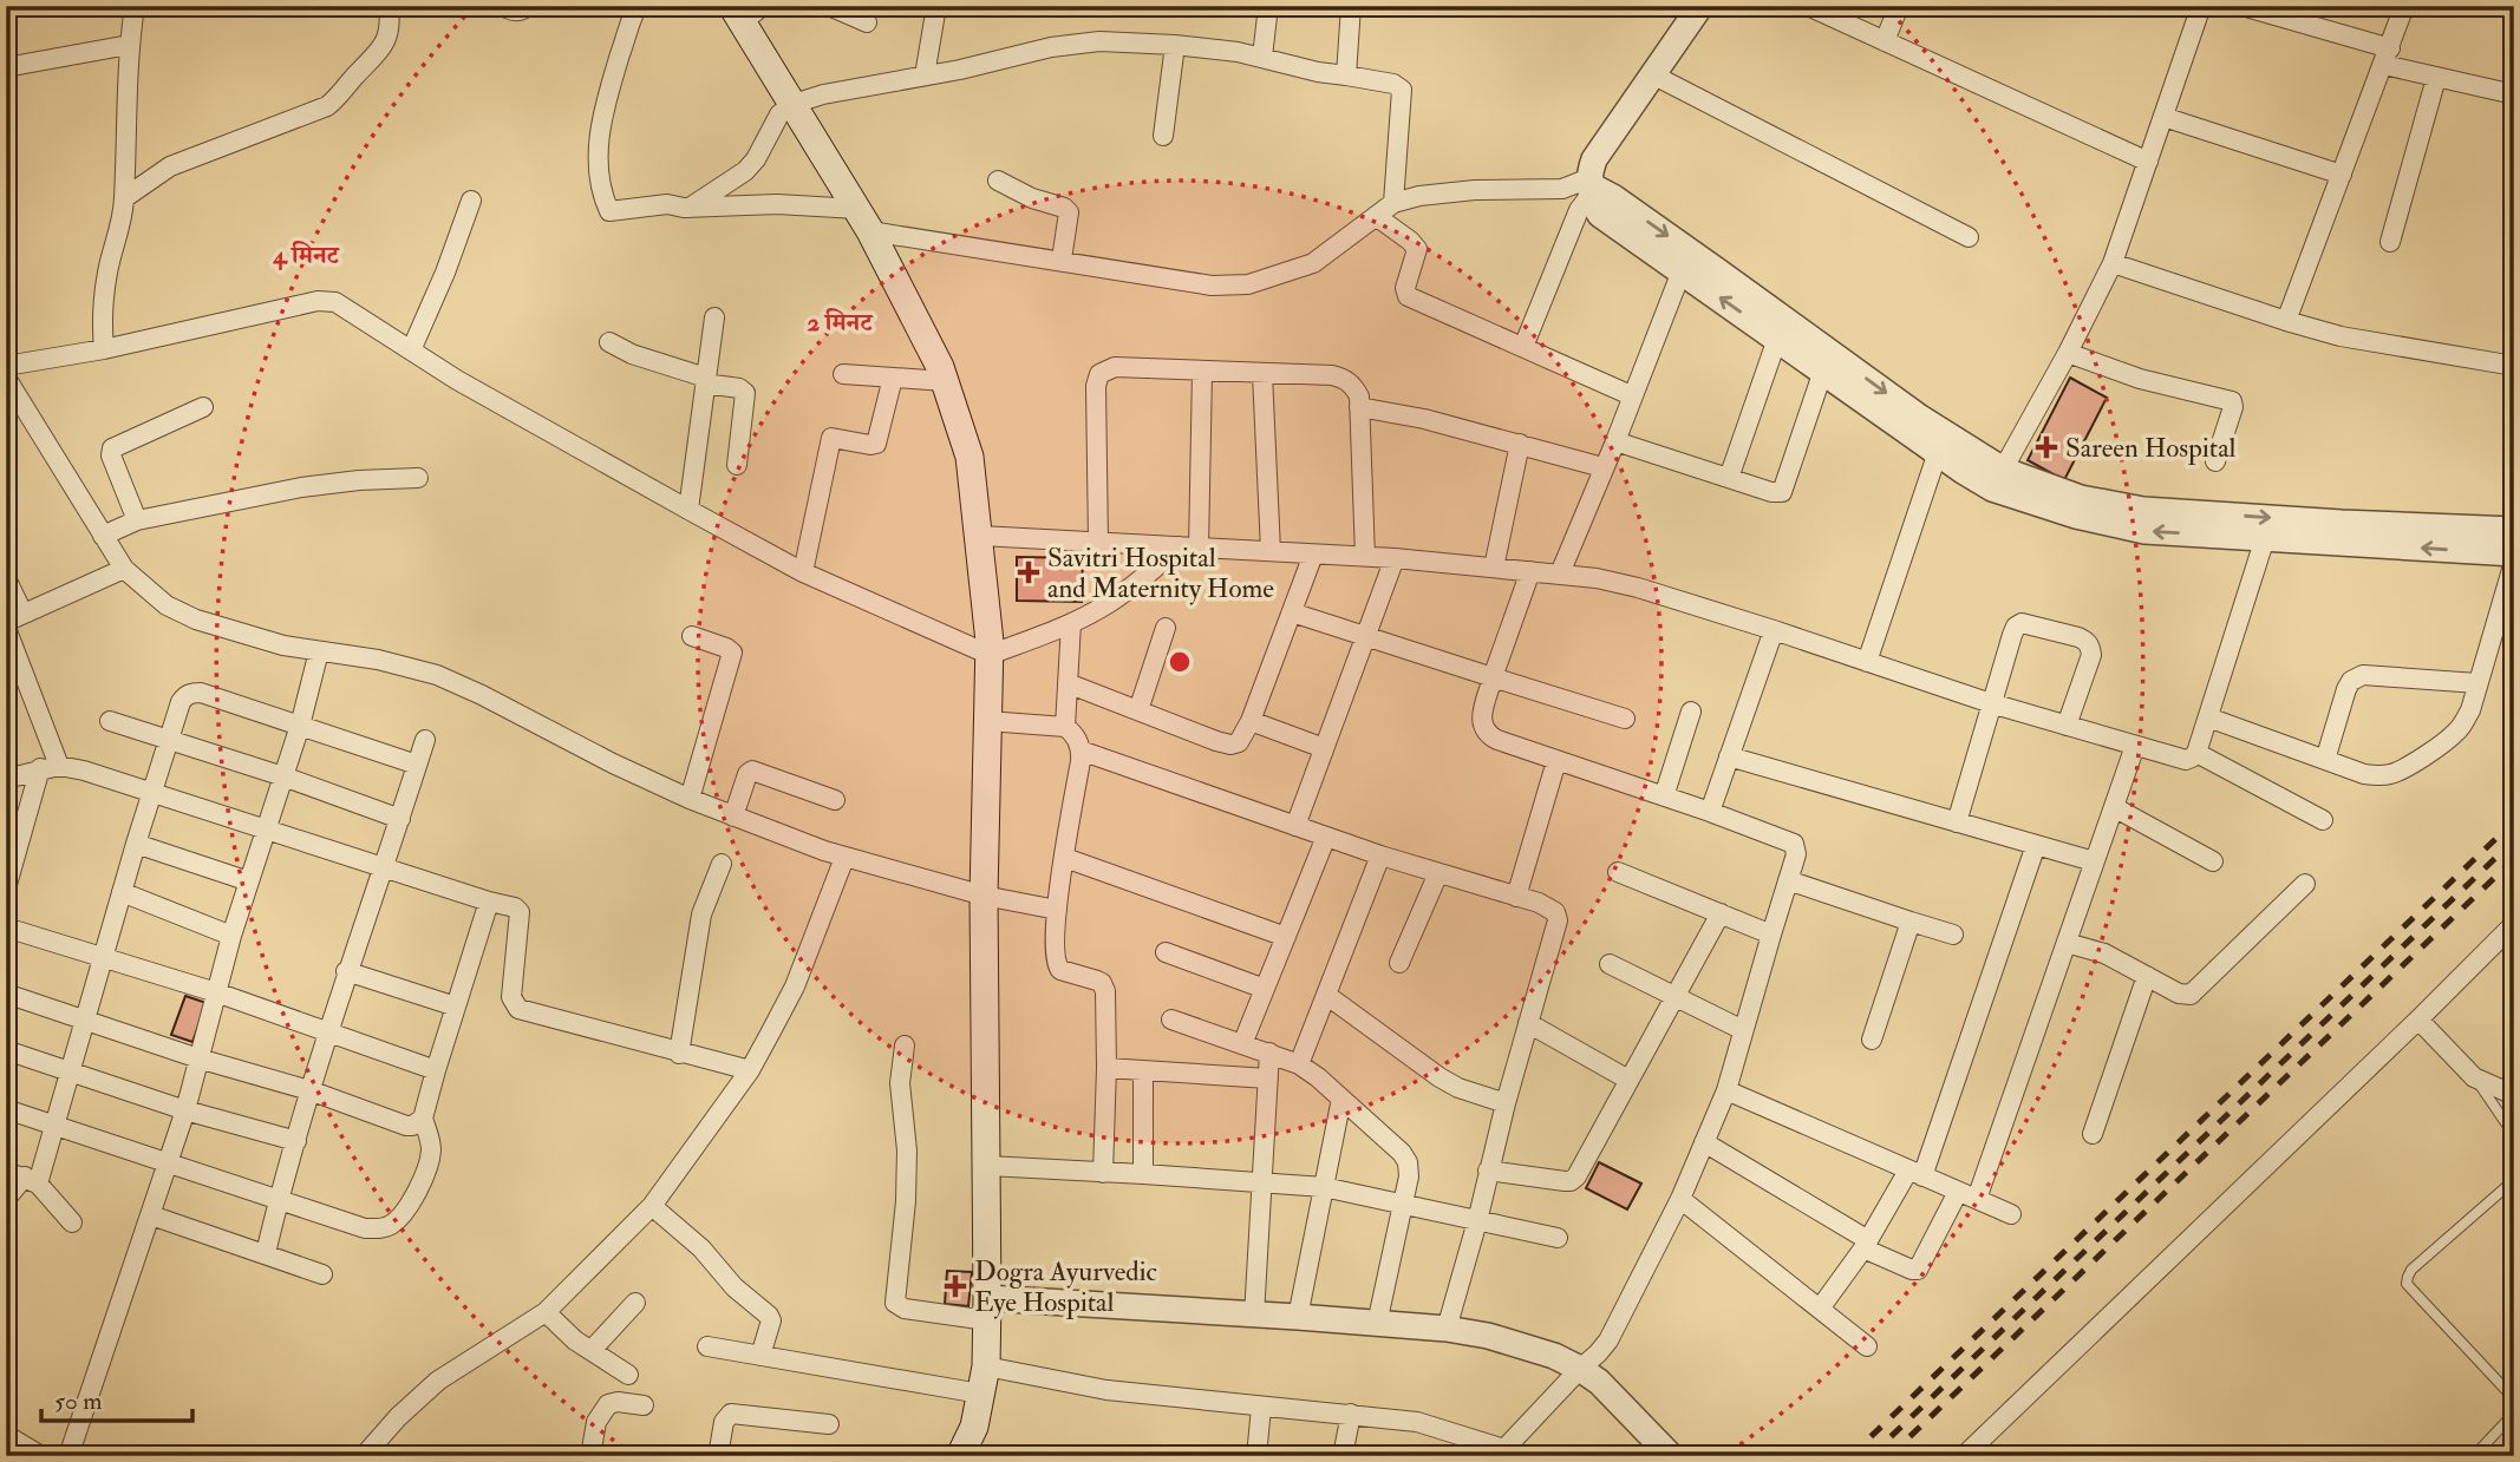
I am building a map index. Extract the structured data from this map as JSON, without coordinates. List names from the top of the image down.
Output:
{
  "places": {
    "health": ["Sareen Hospital", "Savitri Hospital and Maternity Home", "Dogra Ayurvedic Eye Hospital"]
  },
  "scale_bar": "50 m",
  "rings": ["4 मिनट", "2 मिनट"]
}
